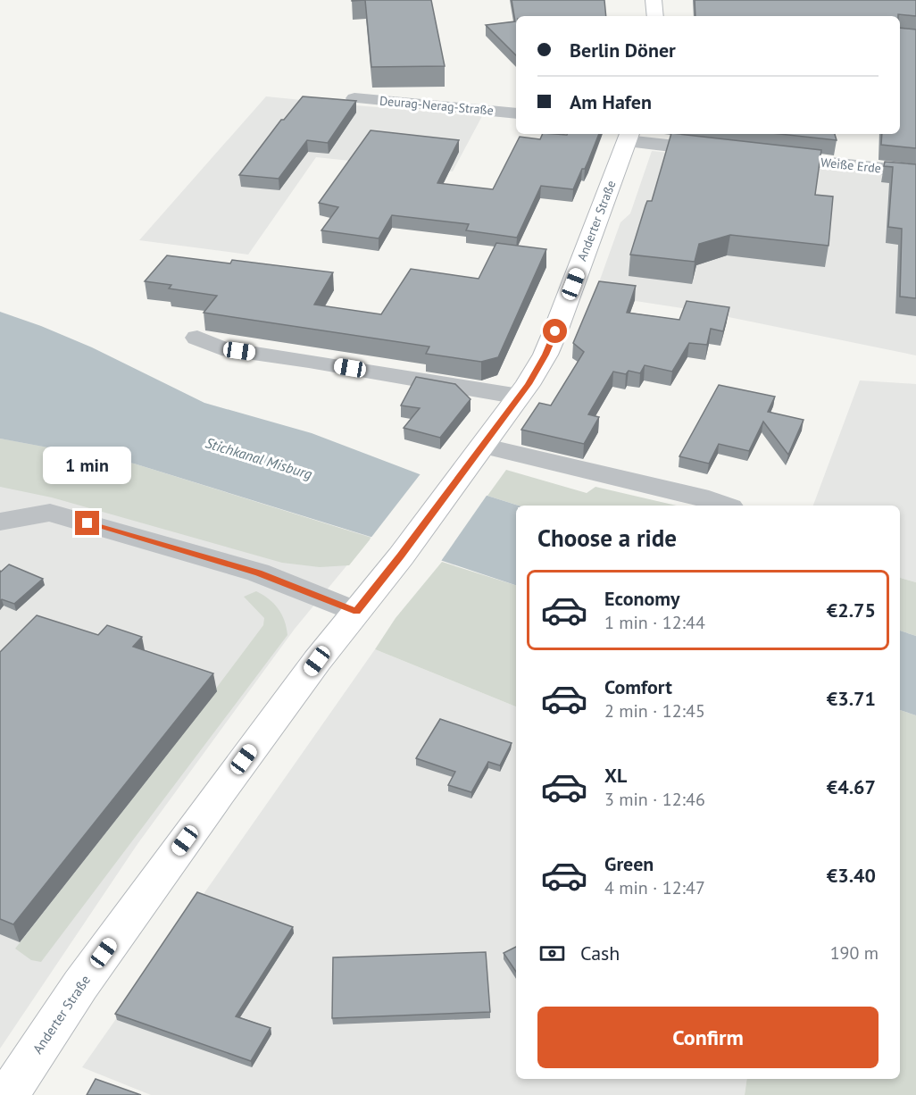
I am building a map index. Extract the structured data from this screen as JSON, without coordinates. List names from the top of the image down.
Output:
{
  "streets": {
    "main road": ["Anderter Straße"],
    "street": ["Deurag-Nerag-Straße", "Weiße Erde"]
  },
  "water": ["Stichkanal Misburg"],
  "page": {
    "banner": ["Berlin Döner", "Am Hafen"],
    "bubble": "1 min",
    "heading": "Choose a ride",
    "list": [
      {
        "name": "Economy",
        "note": "1 min · 12:44",
        "value": "€2.75"
      },
      {
        "name": "Comfort",
        "note": "2 min · 12:45",
        "value": "€3.71"
      },
      {
        "name": "XL",
        "note": "3 min · 12:46",
        "value": "€4.67"
      },
      {
        "name": "Green",
        "note": "4 min · 12:47",
        "value": "€3.40"
      }
    ],
    "pay": ["Cash", "190 m"],
    "buttons": "Confirm"
  }
}
